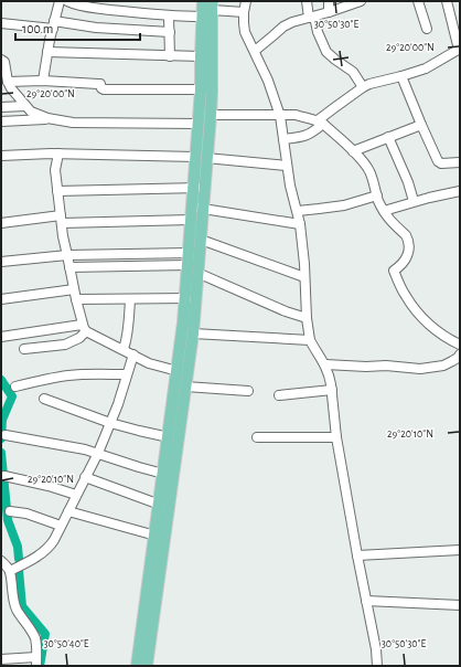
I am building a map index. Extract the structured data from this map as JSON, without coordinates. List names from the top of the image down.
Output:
{
  "scale_bar": "100 m",
  "coordinates": [
    "30°50'30\"E",
    "29°20'00\"N",
    "29°20'10\"N",
    "30°50'40\"E"
  ]
}
